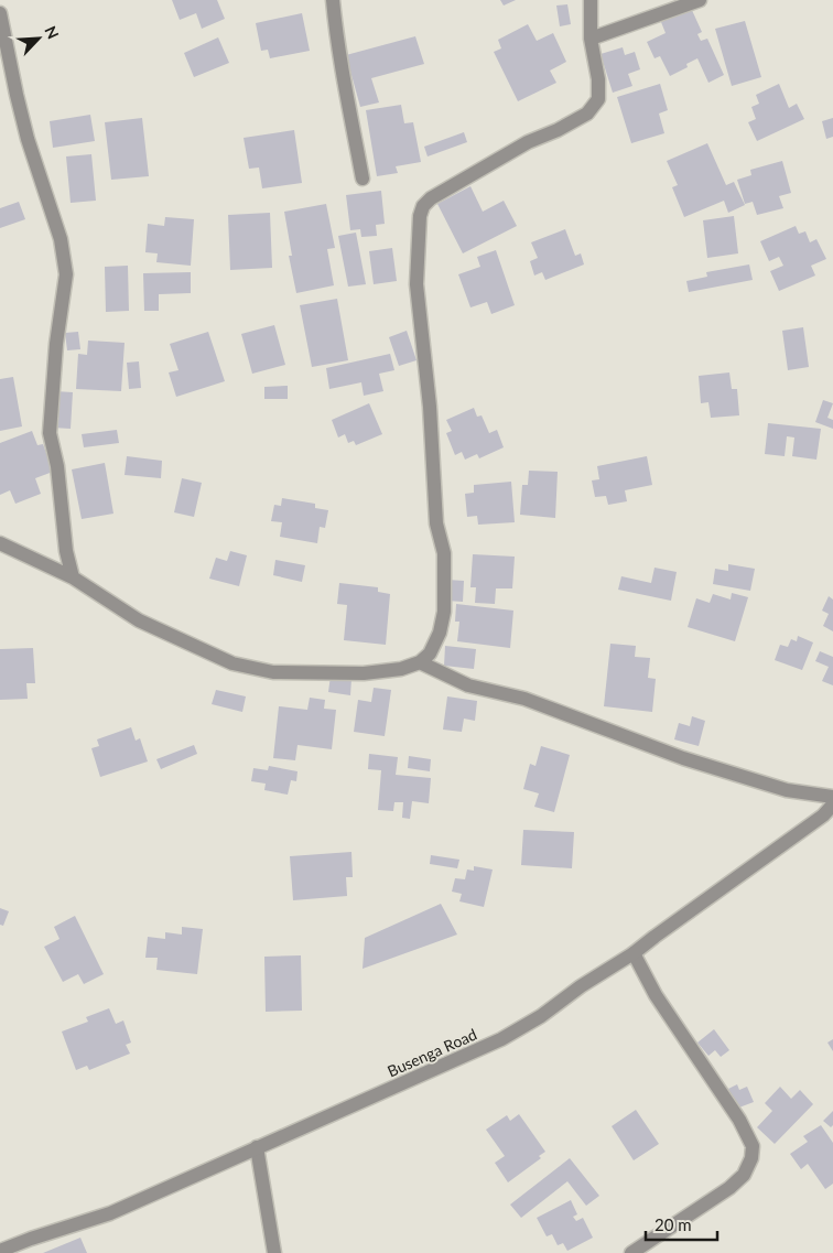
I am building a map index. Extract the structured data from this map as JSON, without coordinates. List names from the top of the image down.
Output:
{
  "streets": {
    "street": ["Busenga Road"]
  },
  "scale_bar": "20 m",
  "north": "top right"
}
